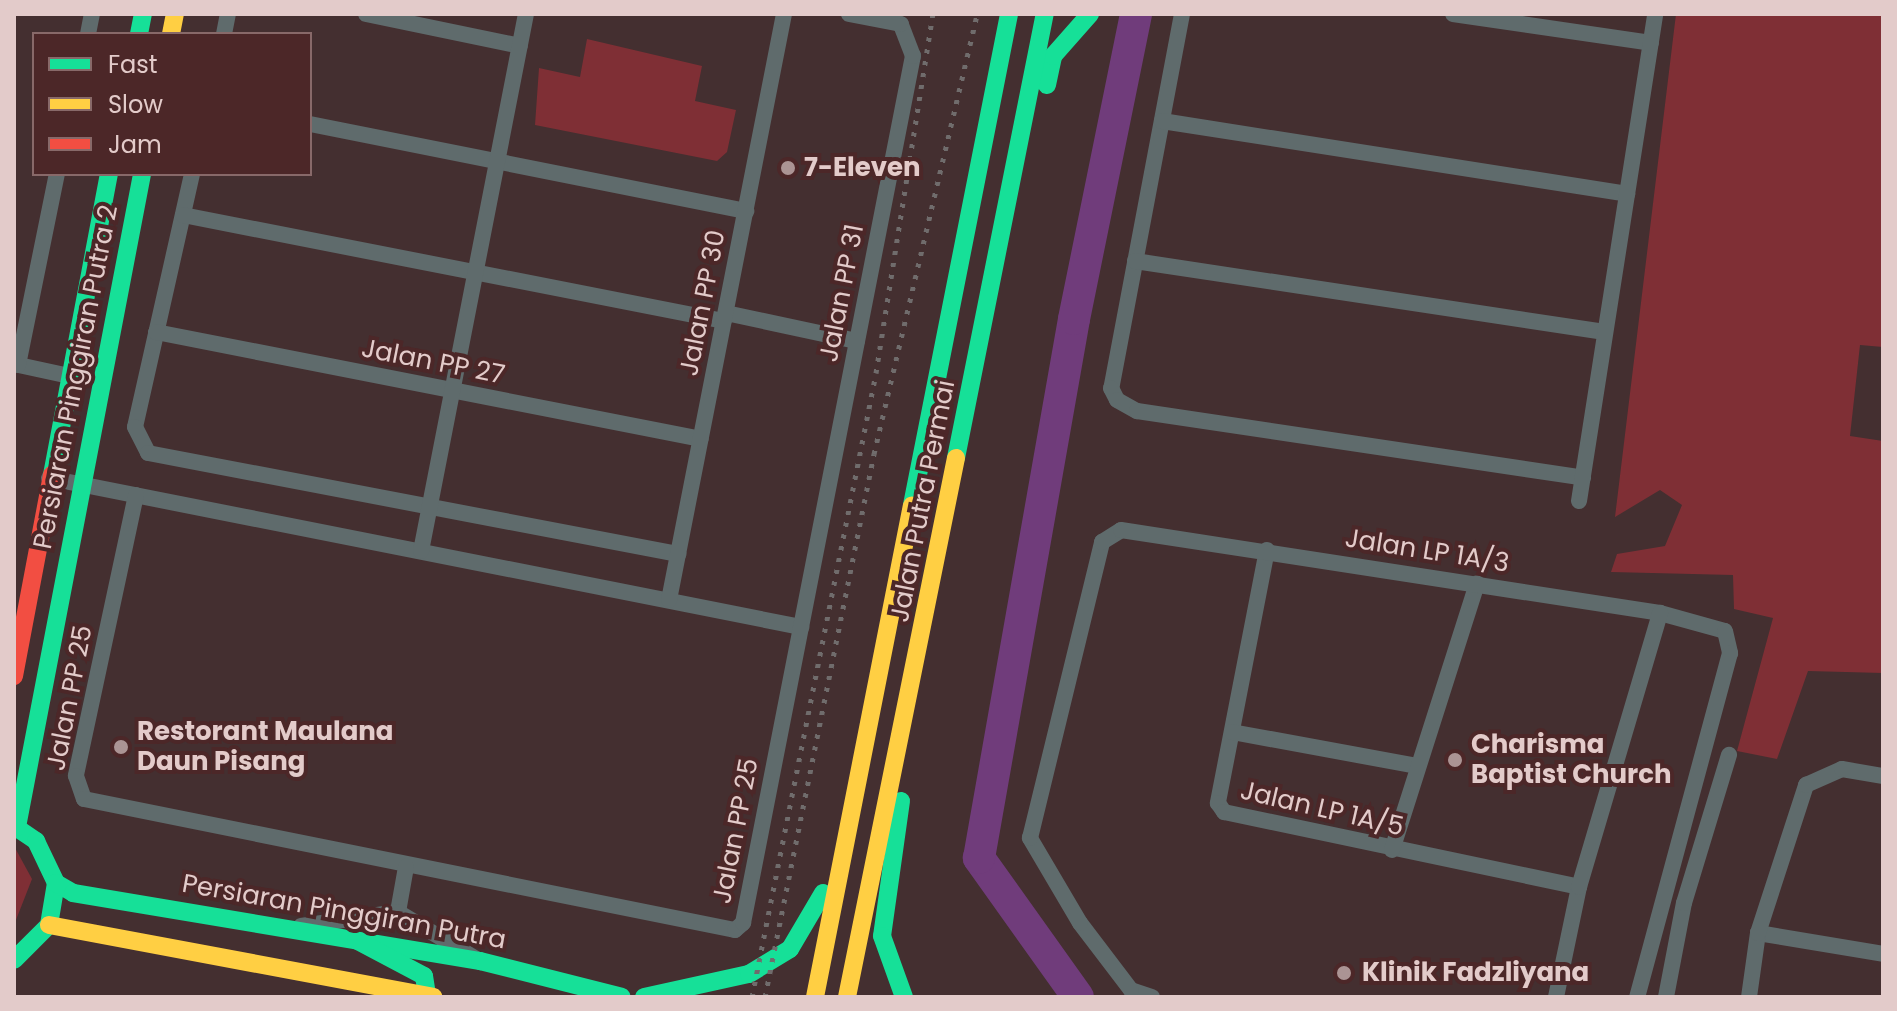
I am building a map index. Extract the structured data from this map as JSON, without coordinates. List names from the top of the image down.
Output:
{
  "streets": {
    "main road": ["Persiaran Pinggiran Putra 2", "Jalan Putra Permai", "Persiaran Pinggiran Putra"],
    "street": [
      "Jalan PP 31",
      "Jalan PP 30",
      "Jalan PP 27",
      "Jalan LP 1A/3",
      "Jalan PP 25",
      "Jalan LP 1A/5"
    ]
  },
  "crossings": [
    ["Jalan PP 31", "Jalan PP 25"],
    ["Jalan PP 30", "Jalan PP 27"],
    ["Jalan LP 1A/3", "Jalan LP 1A/5"]
  ],
  "places": [
    "7-Eleven",
    "Restorant Maulana Daun Pisang",
    "Charisma Baptist Church",
    "Klinik Fadzliyana"
  ],
  "legend": ["Fast", "Slow", "Jam"]
}
